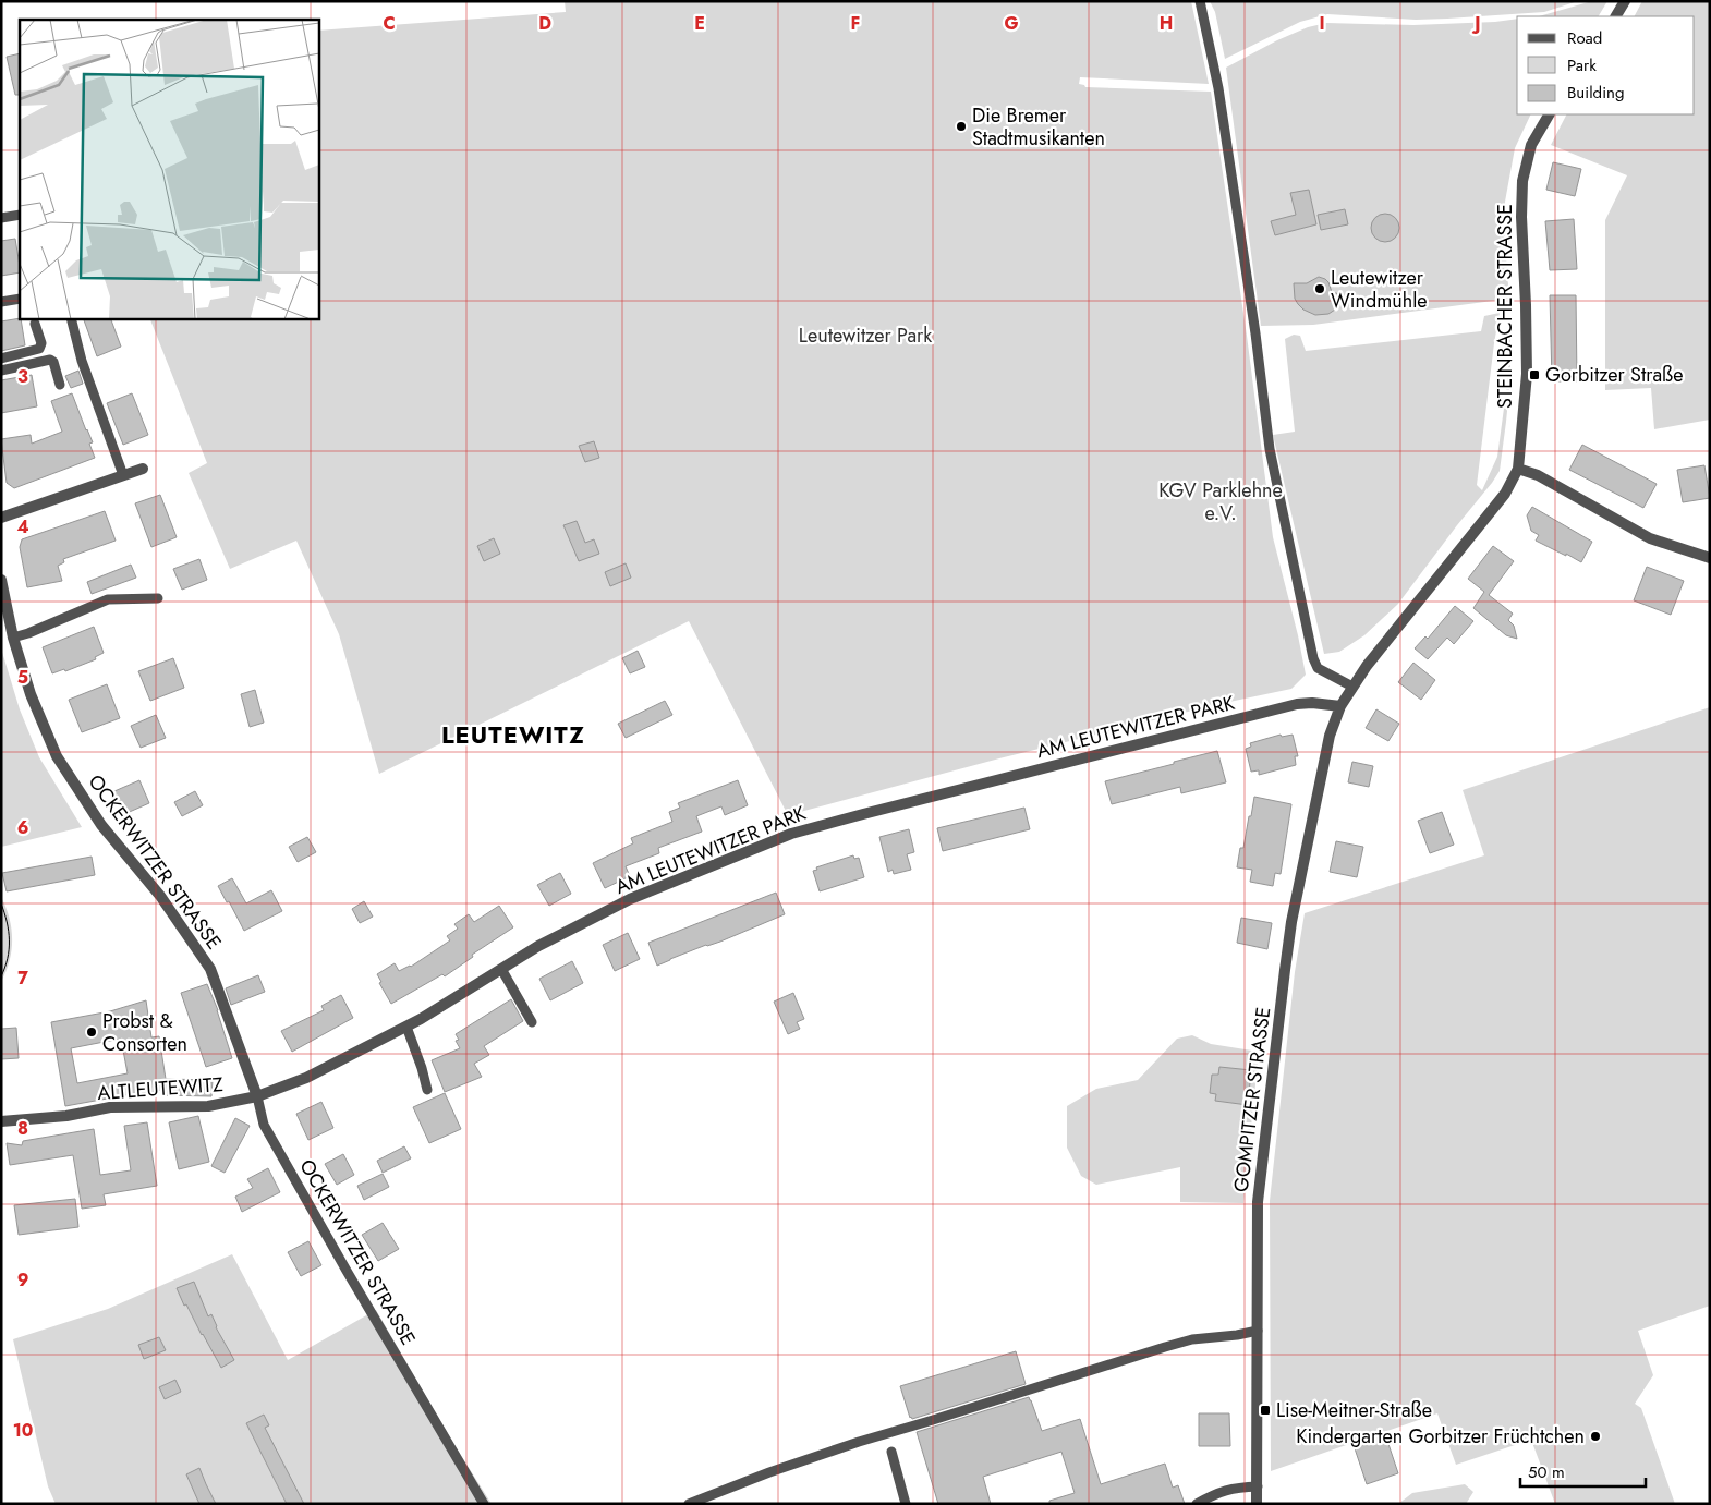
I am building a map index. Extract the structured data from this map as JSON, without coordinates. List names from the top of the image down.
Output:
{
  "streets": {
    "street": [
      "STEINBACHER STRASSE",
      "AM LEUTEWITZER PARK",
      "OCKERWITZER STRASSE",
      "ALTLEUTEWITZ",
      "GOMPITZER STRASSE"
    ]
  },
  "crossings": [
    ["STEINBACHER STRASSE", "AM LEUTEWITZER PARK"],
    ["STEINBACHER STRASSE", "GOMPITZER STRASSE"],
    ["AM LEUTEWITZER PARK", "OCKERWITZER STRASSE"],
    ["AM LEUTEWITZER PARK", "ALTLEUTEWITZ"],
    ["AM LEUTEWITZER PARK", "GOMPITZER STRASSE"],
    ["OCKERWITZER STRASSE", "ALTLEUTEWITZ"]
  ],
  "districts": ["LEUTEWITZ"],
  "parks": ["Leutewitzer Park", "KGV Parklehne e.V."],
  "places": {
    "other": [
      "Die Bremer Stadtmusikanten",
      "Leutewitzer Windmühle",
      "Probst & Consorten",
      "Kindergarten Gorbitzer Früchtchen"
    ],
    "transit": ["Gorbitzer Straße", "Lise-Meitner-Straße"]
  },
  "legend": ["Road", "Park", "Building"],
  "scale_bar": "50 m",
  "grid": {
    "columns": [
      "C",
      "D",
      "E",
      "F",
      "G",
      "H",
      "I",
      "J"
    ],
    "rows": [
      "3",
      "4",
      "5",
      "6",
      "7",
      "8",
      "9",
      "10"
    ]
  }
}
